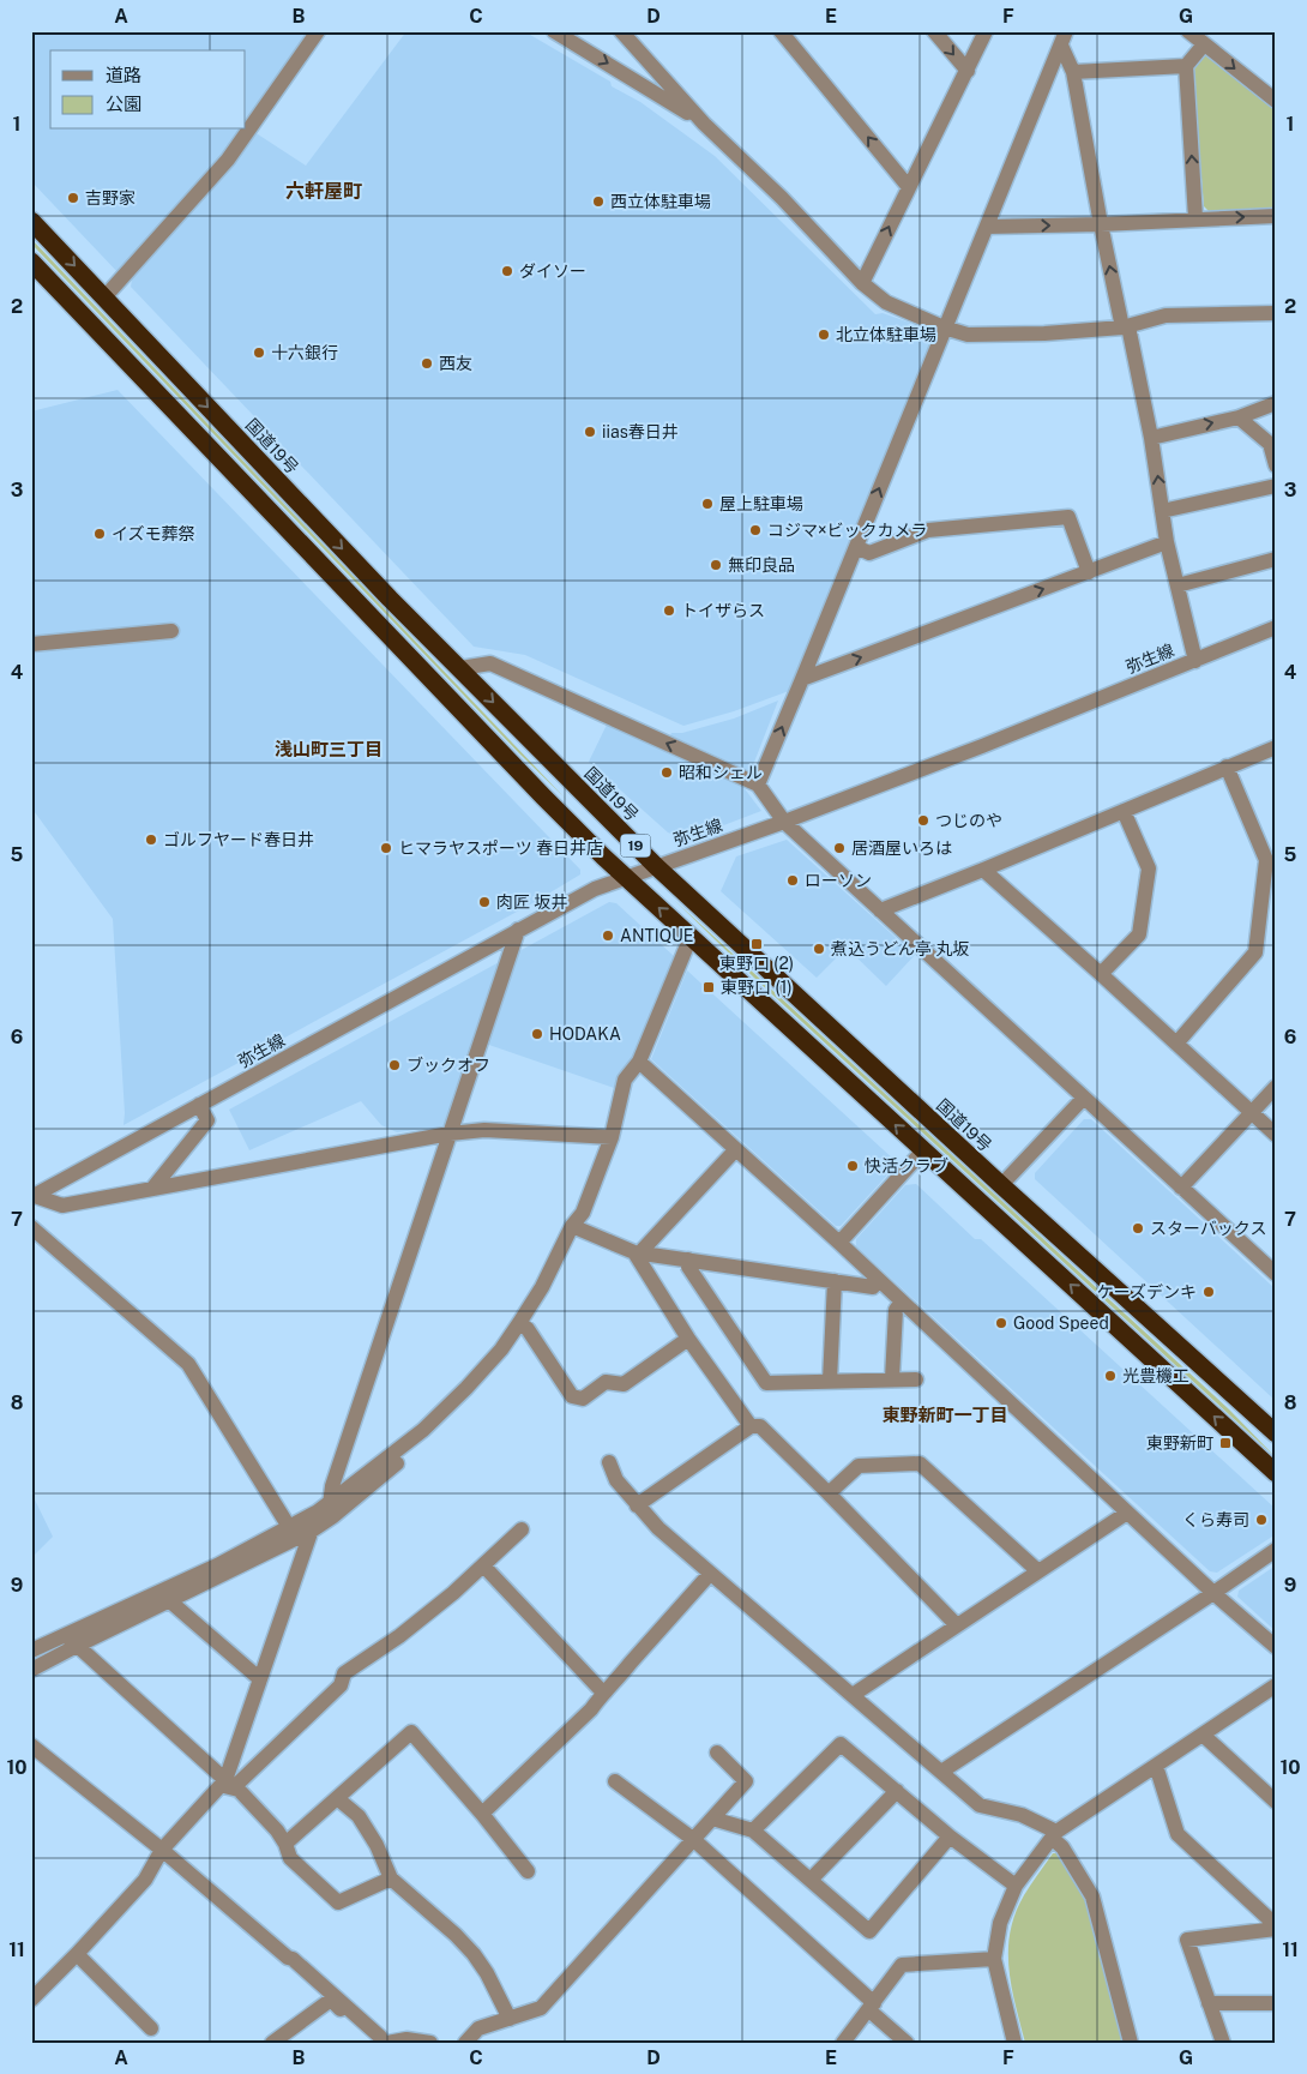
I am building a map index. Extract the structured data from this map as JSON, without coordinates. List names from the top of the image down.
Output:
{
  "streets": {
    "highway": ["国道19号", "19"],
    "street": ["弥生線"]
  },
  "crossings": [
    ["国道19号", "弥生線"],
    ["弥生線", "19"]
  ],
  "districts": ["六軒屋町", "浅山町三丁目", "東野新町一丁目"],
  "places": {
    "other": [
      "吉野家",
      "西立体駐車場",
      "ダイソー",
      "北立体駐車場",
      "十六銀行",
      "西友",
      "iias春日井",
      "屋上駐車場",
      "コジマ×ビックカメラ",
      "イズモ葬祭",
      "無印良品",
      "トイザらス",
      "昭和シェル",
      "つじのや",
      "ゴルフヤード春日井",
      "ヒマラヤスポーツ 春日井店",
      "居酒屋いろは",
      "ローソン",
      "肉匠 坂井",
      "ANTIQUE",
      "煮込うどん亭 丸坂",
      "HODAKA",
      "ブックオフ",
      "快活クラブ",
      "スターバックス",
      "ケーズデンキ",
      "Good Speed",
      "光豊機工",
      "くら寿司"
    ],
    "transit": ["東野口 (2)", "東野口 (1)", "東野新町"]
  },
  "legend": ["道路", "公園"],
  "grid": {
    "columns": [
      "A",
      "B",
      "C",
      "D",
      "E",
      "F",
      "G"
    ],
    "rows": [
      "1",
      "2",
      "3",
      "4",
      "5",
      "6",
      "7",
      "8",
      "9",
      "10",
      "11"
    ]
  }
}
